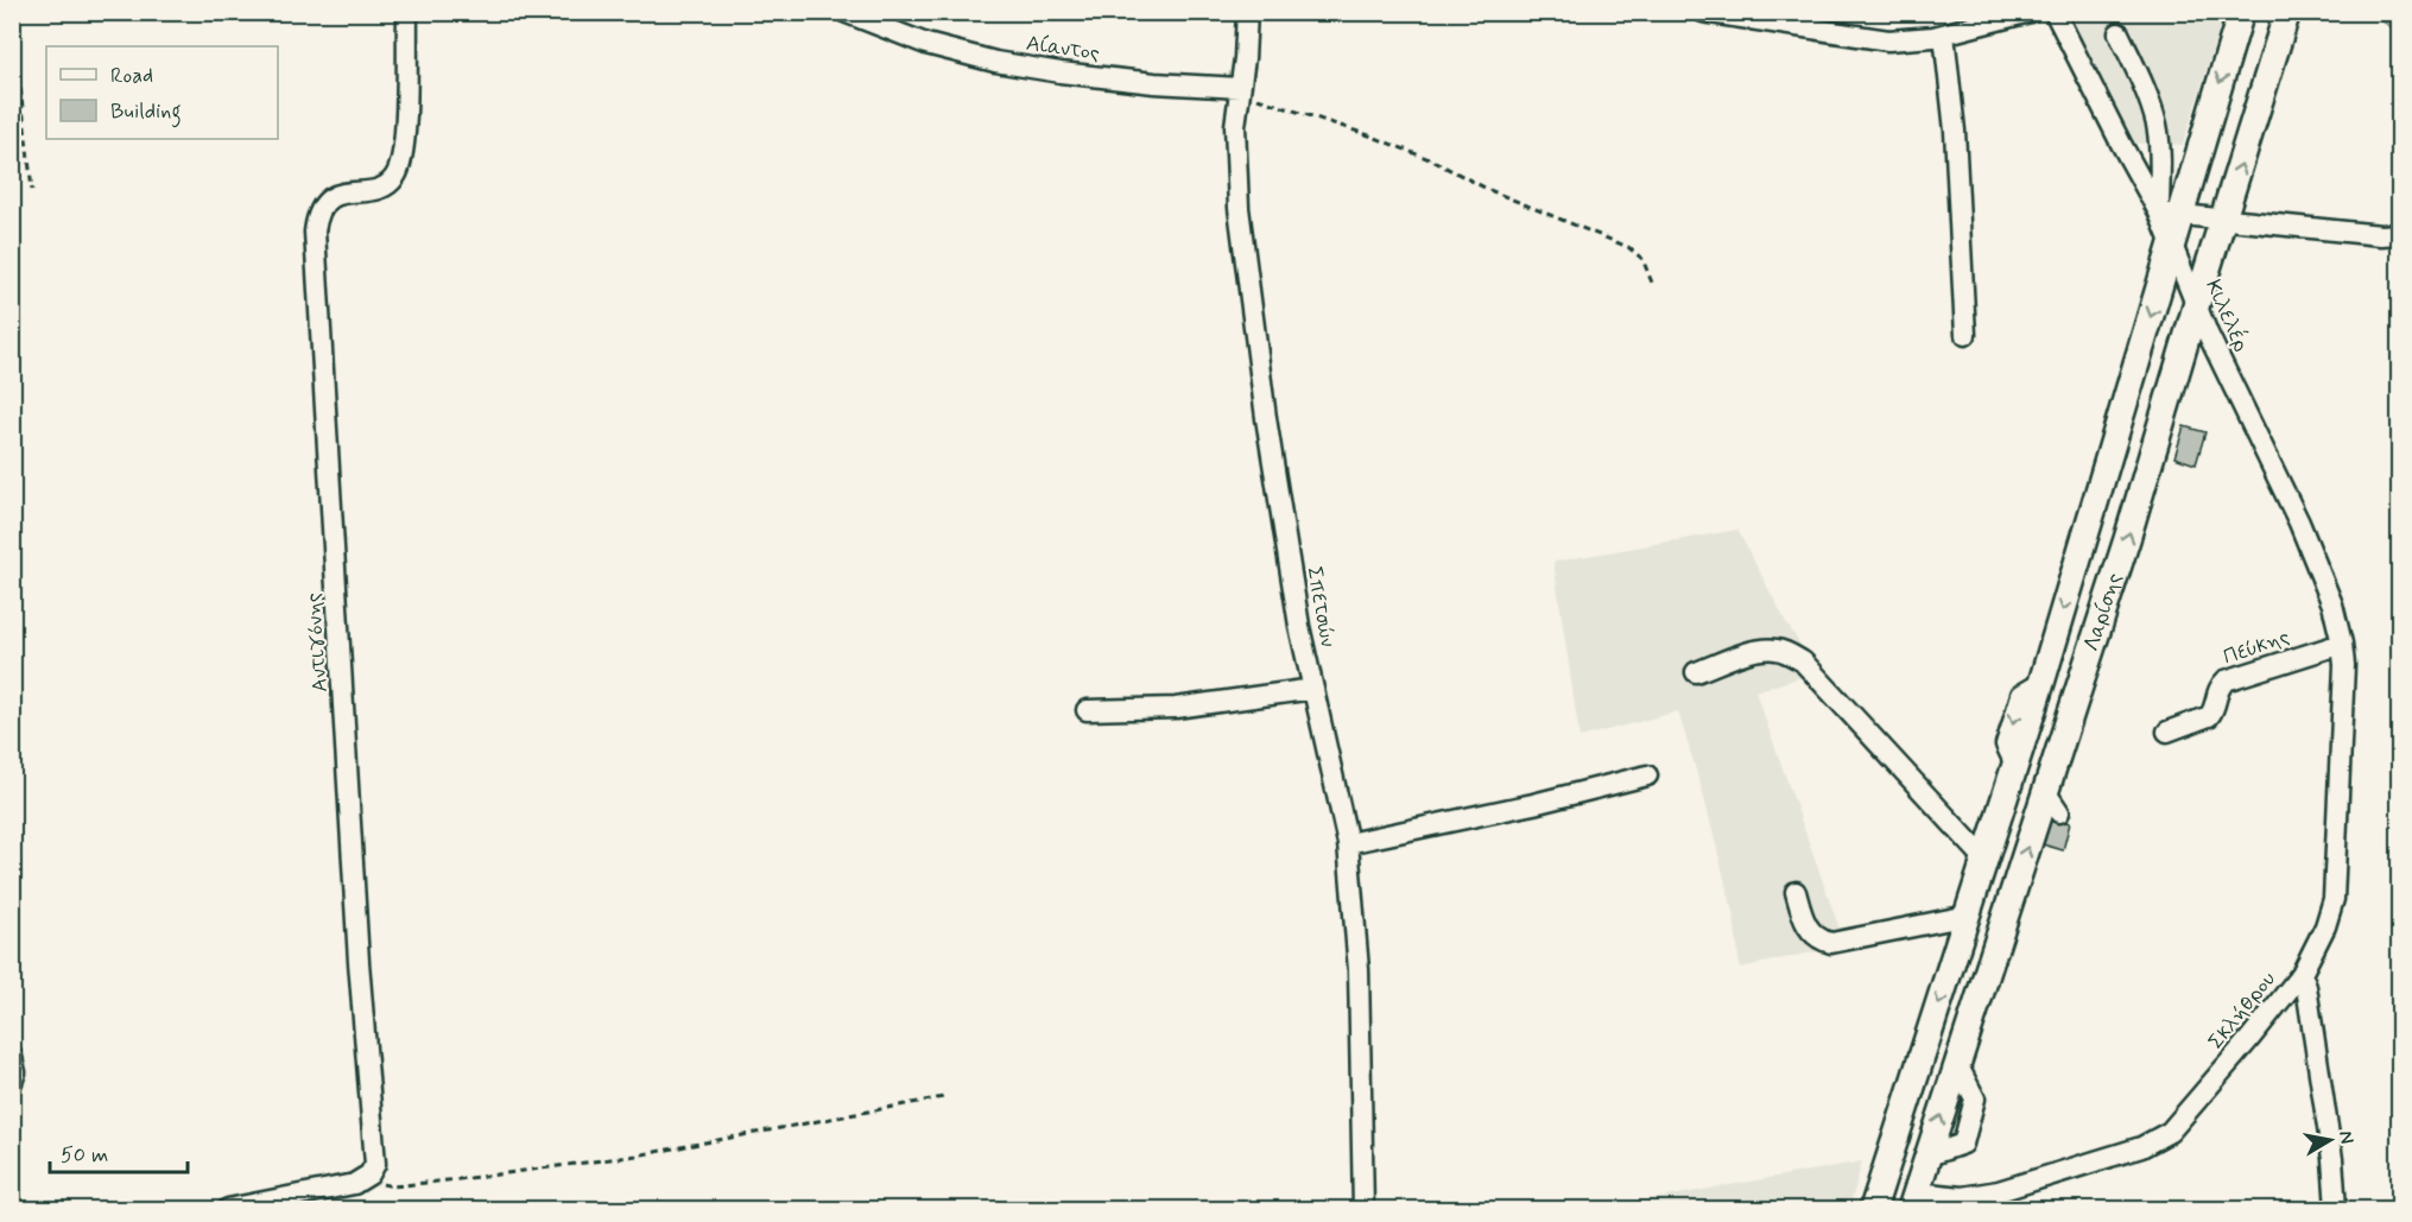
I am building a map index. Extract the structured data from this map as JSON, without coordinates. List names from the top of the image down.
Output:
{
  "streets": {
    "main road": ["Λαρίσης"],
    "street": [
      "Αίαντος",
      "Κιλελέρ",
      "Σπετσών",
      "Αντιγόνης",
      "Πεύκης",
      "Σκλήθρου"
    ]
  },
  "crossings": [
    ["Αίαντος", "Σπετσών"],
    ["Κιλελέρ", "Λαρίσης"],
    ["Κιλελέρ", "Πεύκης"],
    ["Κιλελέρ", "Σκλήθρου"],
    ["Λαρίσης", "Σκλήθρου"],
    ["Πεύκης", "Σκλήθρου"]
  ],
  "legend": ["Road", "Building"],
  "scale_bar": "50 m",
  "north": "right"
}
